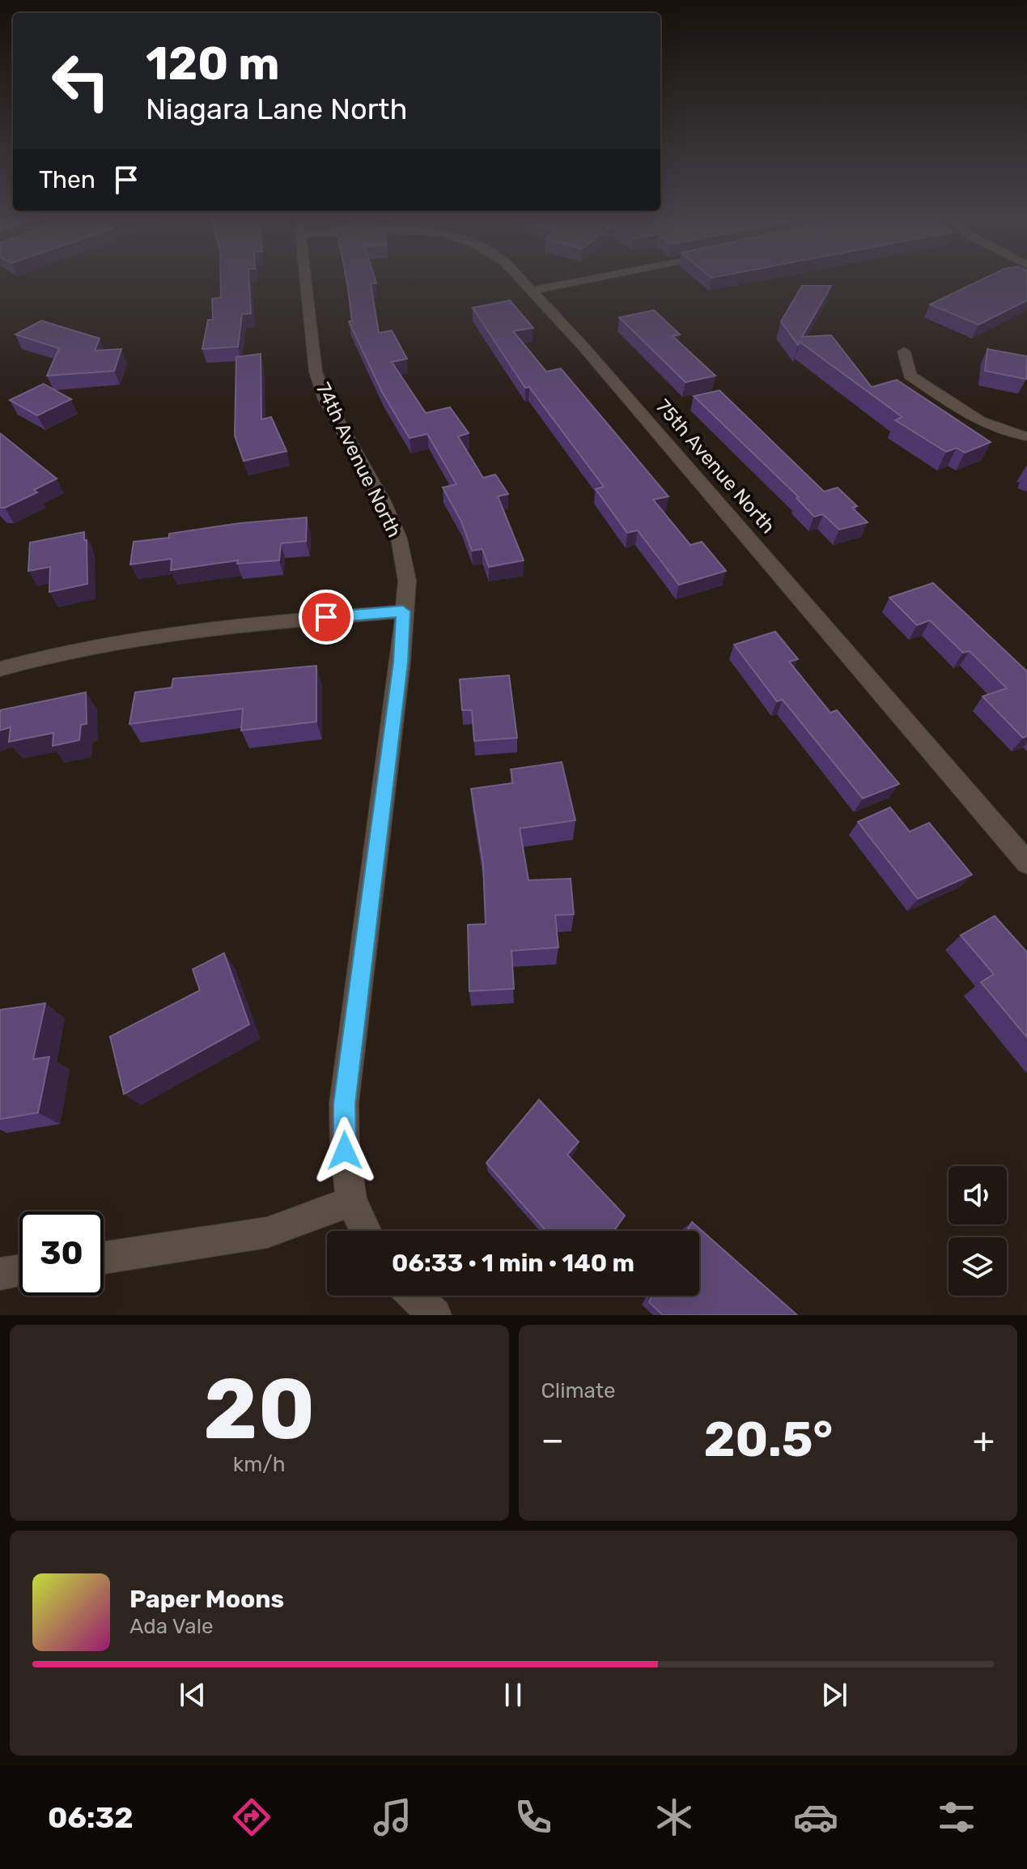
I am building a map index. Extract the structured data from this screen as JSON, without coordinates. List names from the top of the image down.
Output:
{
  "streets": {
    "street": ["74th Avenue North", "75th Avenue North"]
  },
  "page": {
    "turn": ["120 m", "Niagara Lane North"],
    "then": "Then",
    "limit": "30",
    "trip": "06:33 · 1 min · 140 m",
    "tile": [
      ["20", "km/h"],
      "Climate"
    ],
    "heat": ["−", "20.5°", "+"],
    "song": ["Paper Moons", "Ada Vale"],
    "tabs": "06:32"
  }
}
